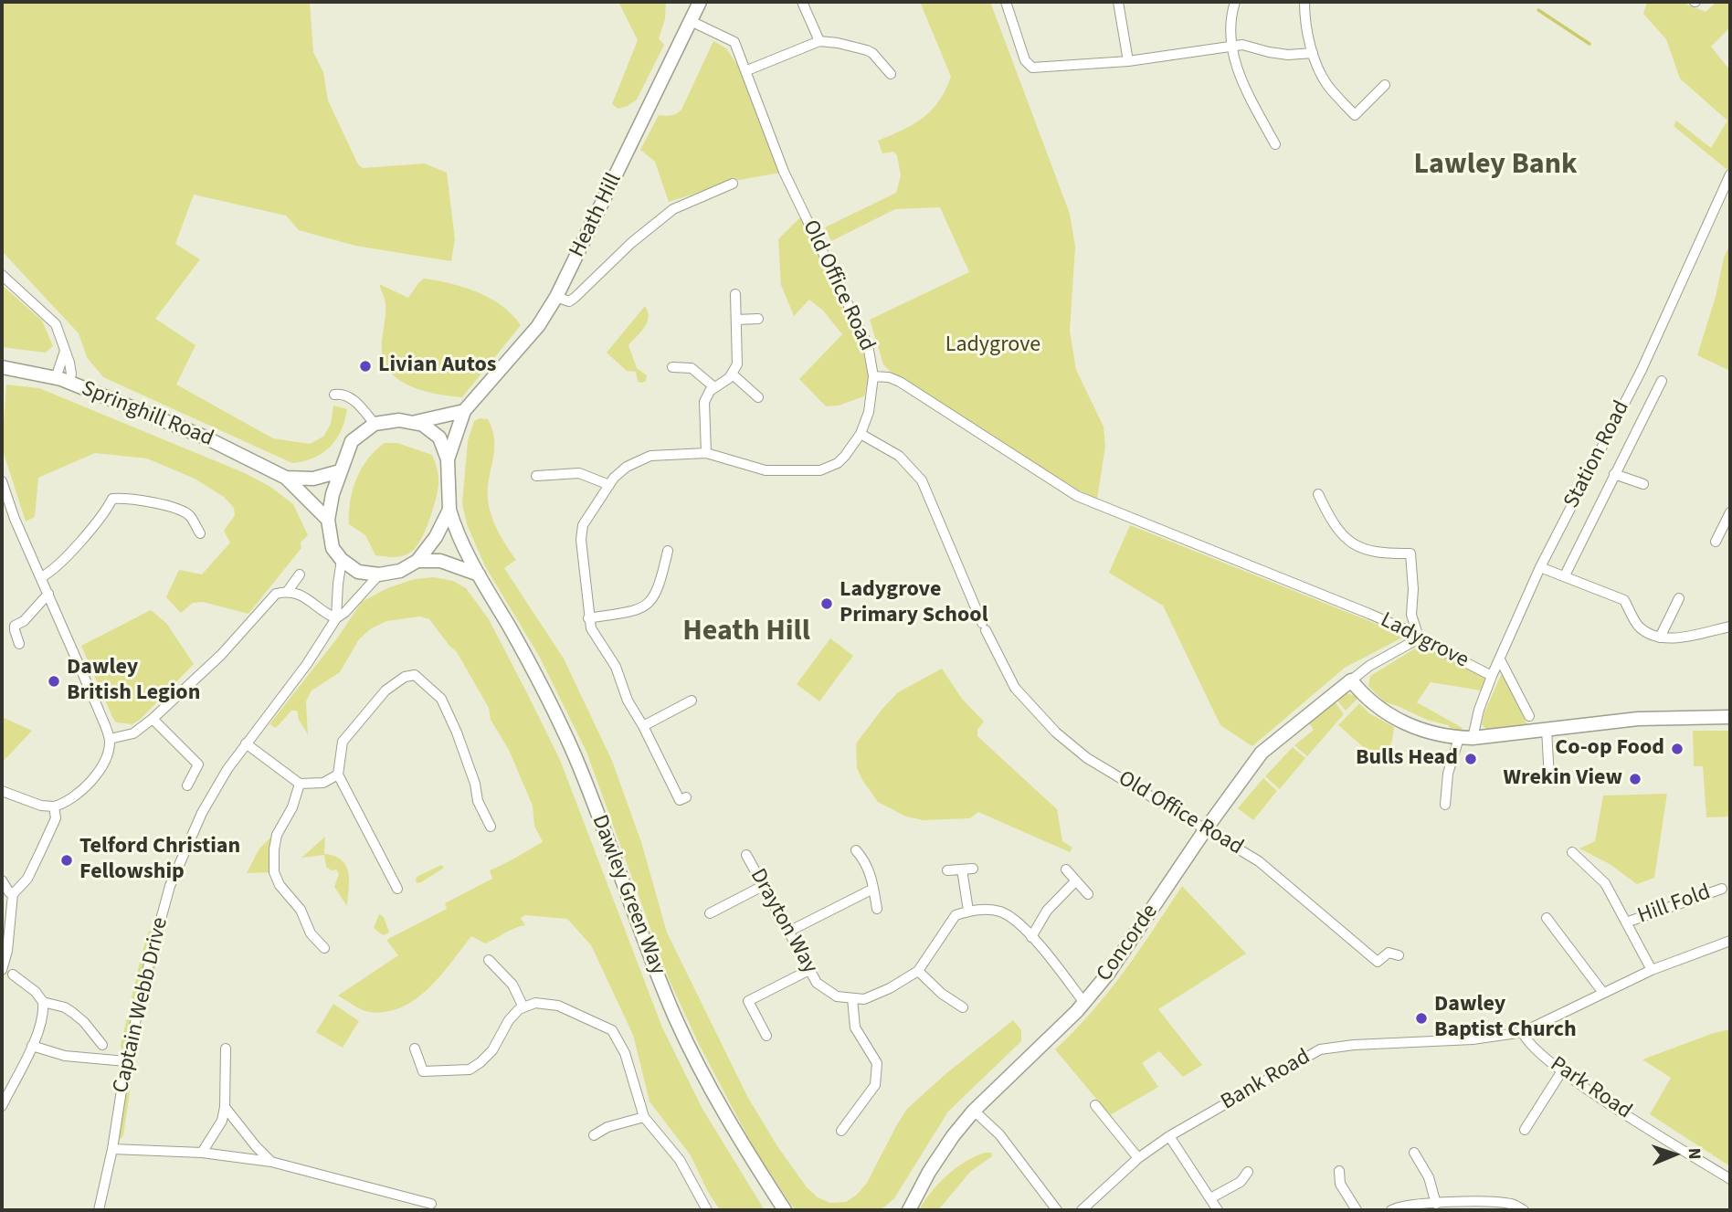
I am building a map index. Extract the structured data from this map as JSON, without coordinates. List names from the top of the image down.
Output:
{
  "streets": {
    "main road": [
      "Heath Hill",
      "Springhill Road",
      "Dawley Green Way",
      "Concorde"
    ],
    "street": [
      "Old Office Road",
      "Station Road",
      "Ladygrove",
      "Hill Fold",
      "Drayton Way",
      "Captain Webb Drive",
      "Bank Road",
      "Park Road"
    ]
  },
  "crossings": [
    ["Heath Hill", "Old Office Road"],
    ["Heath Hill", "Springhill Road"],
    ["Heath Hill", "Dawley Green Way"],
    ["Heath Hill", "Captain Webb Drive"],
    ["Old Office Road", "Ladygrove"],
    ["Old Office Road", "Concorde"],
    ["Springhill Road", "Dawley Green Way"],
    ["Springhill Road", "Captain Webb Drive"],
    ["Station Road", "Ladygrove"],
    ["Dawley Green Way", "Captain Webb Drive"],
    ["Hill Fold", "Bank Road"],
    ["Bank Road", "Park Road"]
  ],
  "districts": ["Lawley Bank", "Heath Hill"],
  "parks": ["Ladygrove"],
  "places": [
    "Livian Autos",
    "Ladygrove Primary School",
    "Dawley British Legion",
    "Co-op Food",
    "Bulls Head",
    "Wrekin View",
    "Telford Christian Fellowship",
    "Dawley Baptist Church"
  ],
  "north": "right"
}
